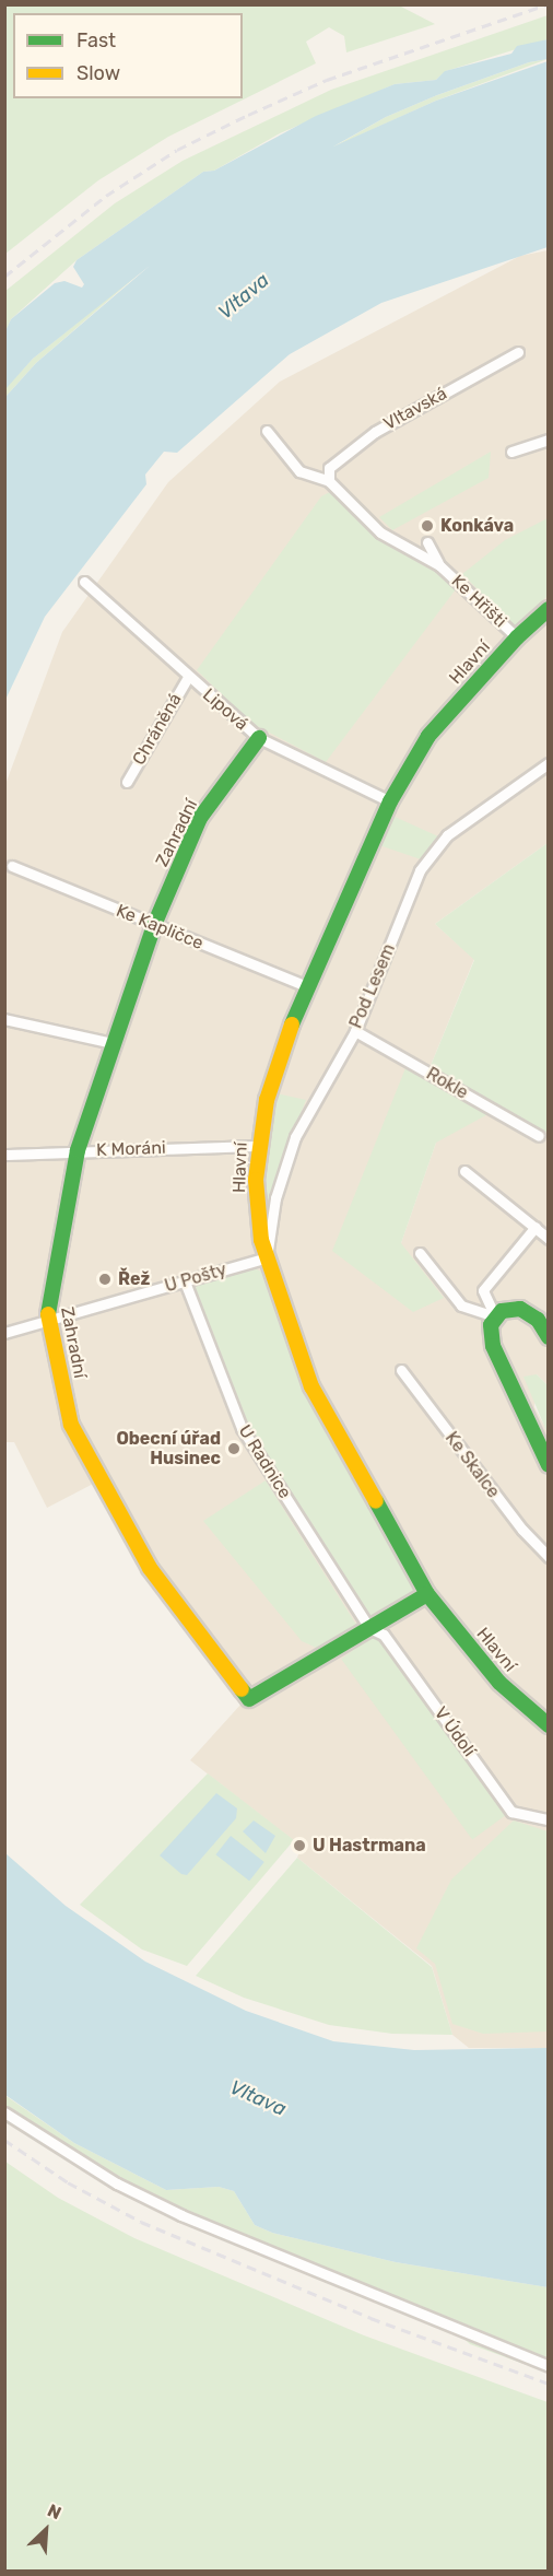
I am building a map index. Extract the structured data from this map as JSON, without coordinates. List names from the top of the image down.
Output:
{
  "streets": {
    "street": [
      "Vltavská",
      "Ke Hřišti",
      "Hlavní",
      "Lipová",
      "Chráněná",
      "Zahradní",
      "Ke Kapličce",
      "Pod Lesem",
      "Rokle",
      "K Moráni",
      "U Pošty",
      "U Radnice",
      "Ke Skalce",
      "V Údolí"
    ]
  },
  "crossings": [
    ["Vltavská", "Ke Hřišti"],
    ["Ke Hřišti", "Hlavní"],
    ["Hlavní", "Lipová"],
    ["Hlavní", "Zahradní"],
    ["Hlavní", "Ke Kapličce"],
    ["Hlavní", "Pod Lesem"],
    ["Hlavní", "K Moráni"],
    ["Hlavní", "U Pošty"],
    ["Lipová", "Chráněná"],
    ["Lipová", "Zahradní"],
    ["Zahradní", "Ke Kapličce"],
    ["Zahradní", "K Moráni"],
    ["Zahradní", "U Pošty"],
    ["Zahradní", "U Radnice"],
    ["Zahradní", "V Údolí"],
    ["Pod Lesem", "Rokle"],
    ["Pod Lesem", "U Pošty"],
    ["U Pošty", "U Radnice"],
    ["U Radnice", "V Údolí"]
  ],
  "water": ["Vltava"],
  "places": [
    "Konkáva",
    "Řež",
    "Obecní úřad Husinec",
    "U Hastrmana"
  ],
  "legend": ["Fast", "Slow"],
  "north": "top right"
}
